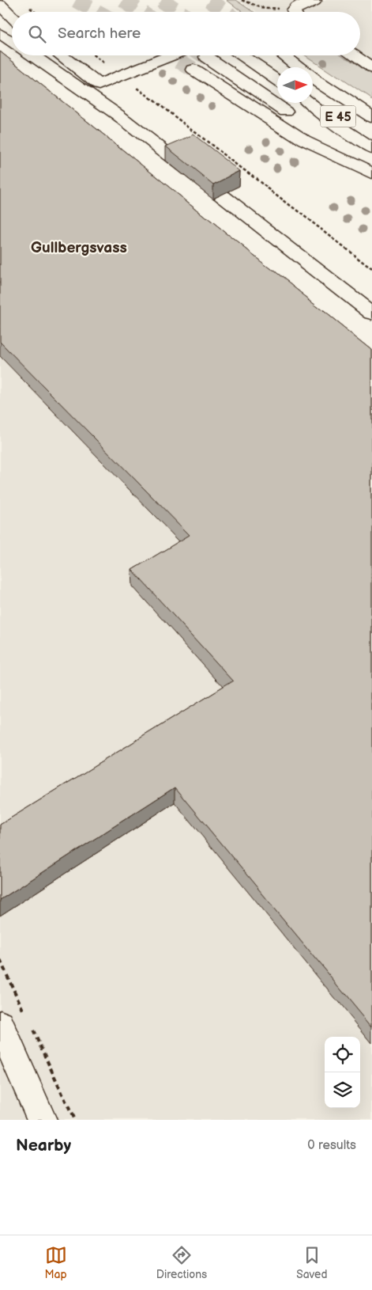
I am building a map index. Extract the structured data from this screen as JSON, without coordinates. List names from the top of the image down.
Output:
{
  "streets": {
    "main road": ["E 45"]
  },
  "districts": ["Gullbergsvass"],
  "north": "right",
  "page": {
    "search": "Search here",
    "heading": ["Nearby", "0 results"],
    "nav": ["Map", "Directions", "Saved"]
  }
}
